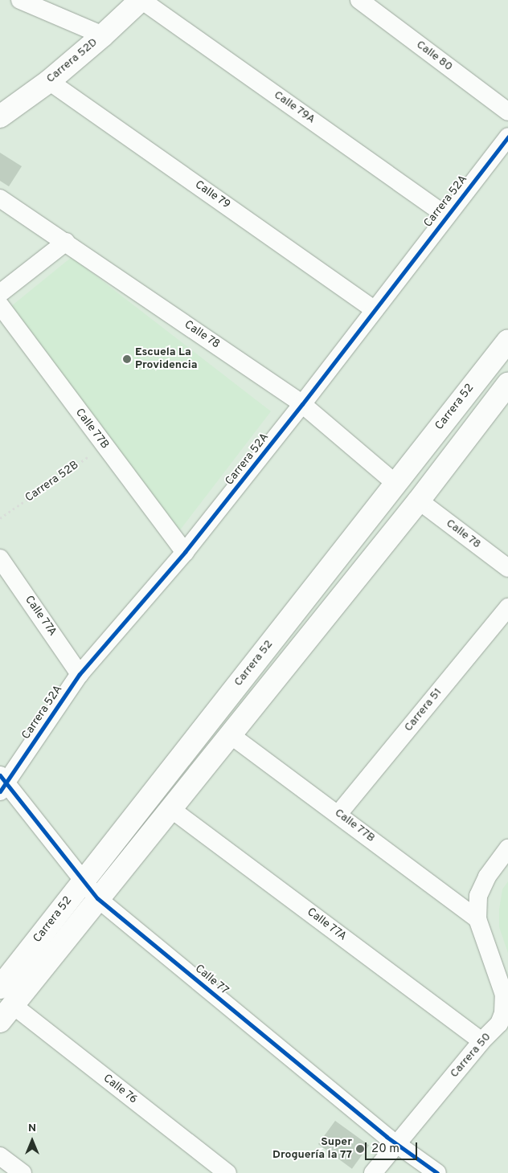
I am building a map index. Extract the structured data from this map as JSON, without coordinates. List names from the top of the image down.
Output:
{
  "streets": {
    "main road": ["Carrera 52D", "Carrera 52"],
    "street": [
      "Calle 80",
      "Calle 79A",
      "Calle 79",
      "Carrera 52A",
      "Calle 78",
      "Calle 77B",
      "Calle 77A",
      "Carrera 51",
      "Calle 77",
      "Carrera 50",
      "Calle 76"
    ],
    "path": ["Carrera 52B"]
  },
  "crossings": [
    ["Carrera 52D", "Calle 79A"],
    ["Carrera 52D", "Calle 79"],
    ["Calle 79A", "Carrera 52A"],
    ["Calle 79", "Carrera 52A"],
    ["Carrera 52A", "Calle 78"],
    ["Carrera 52A", "Calle 77B"],
    ["Carrera 52A", "Calle 77A"],
    ["Carrera 52A", "Calle 77"],
    ["Calle 78", "Carrera 52"],
    ["Carrera 52", "Calle 77B"],
    ["Carrera 52", "Calle 77A"],
    ["Carrera 52", "Calle 77"],
    ["Carrera 52", "Calle 76"],
    ["Calle 77B", "Carrera 52B"],
    ["Calle 77B", "Carrera 51"],
    ["Calle 77B", "Carrera 50"],
    ["Calle 77A", "Carrera 50"],
    ["Calle 77", "Carrera 50"]
  ],
  "places": ["Escuela La Providencia", "Super Droguería la 77"],
  "scale_bar": "20 m",
  "north": "top"
}
